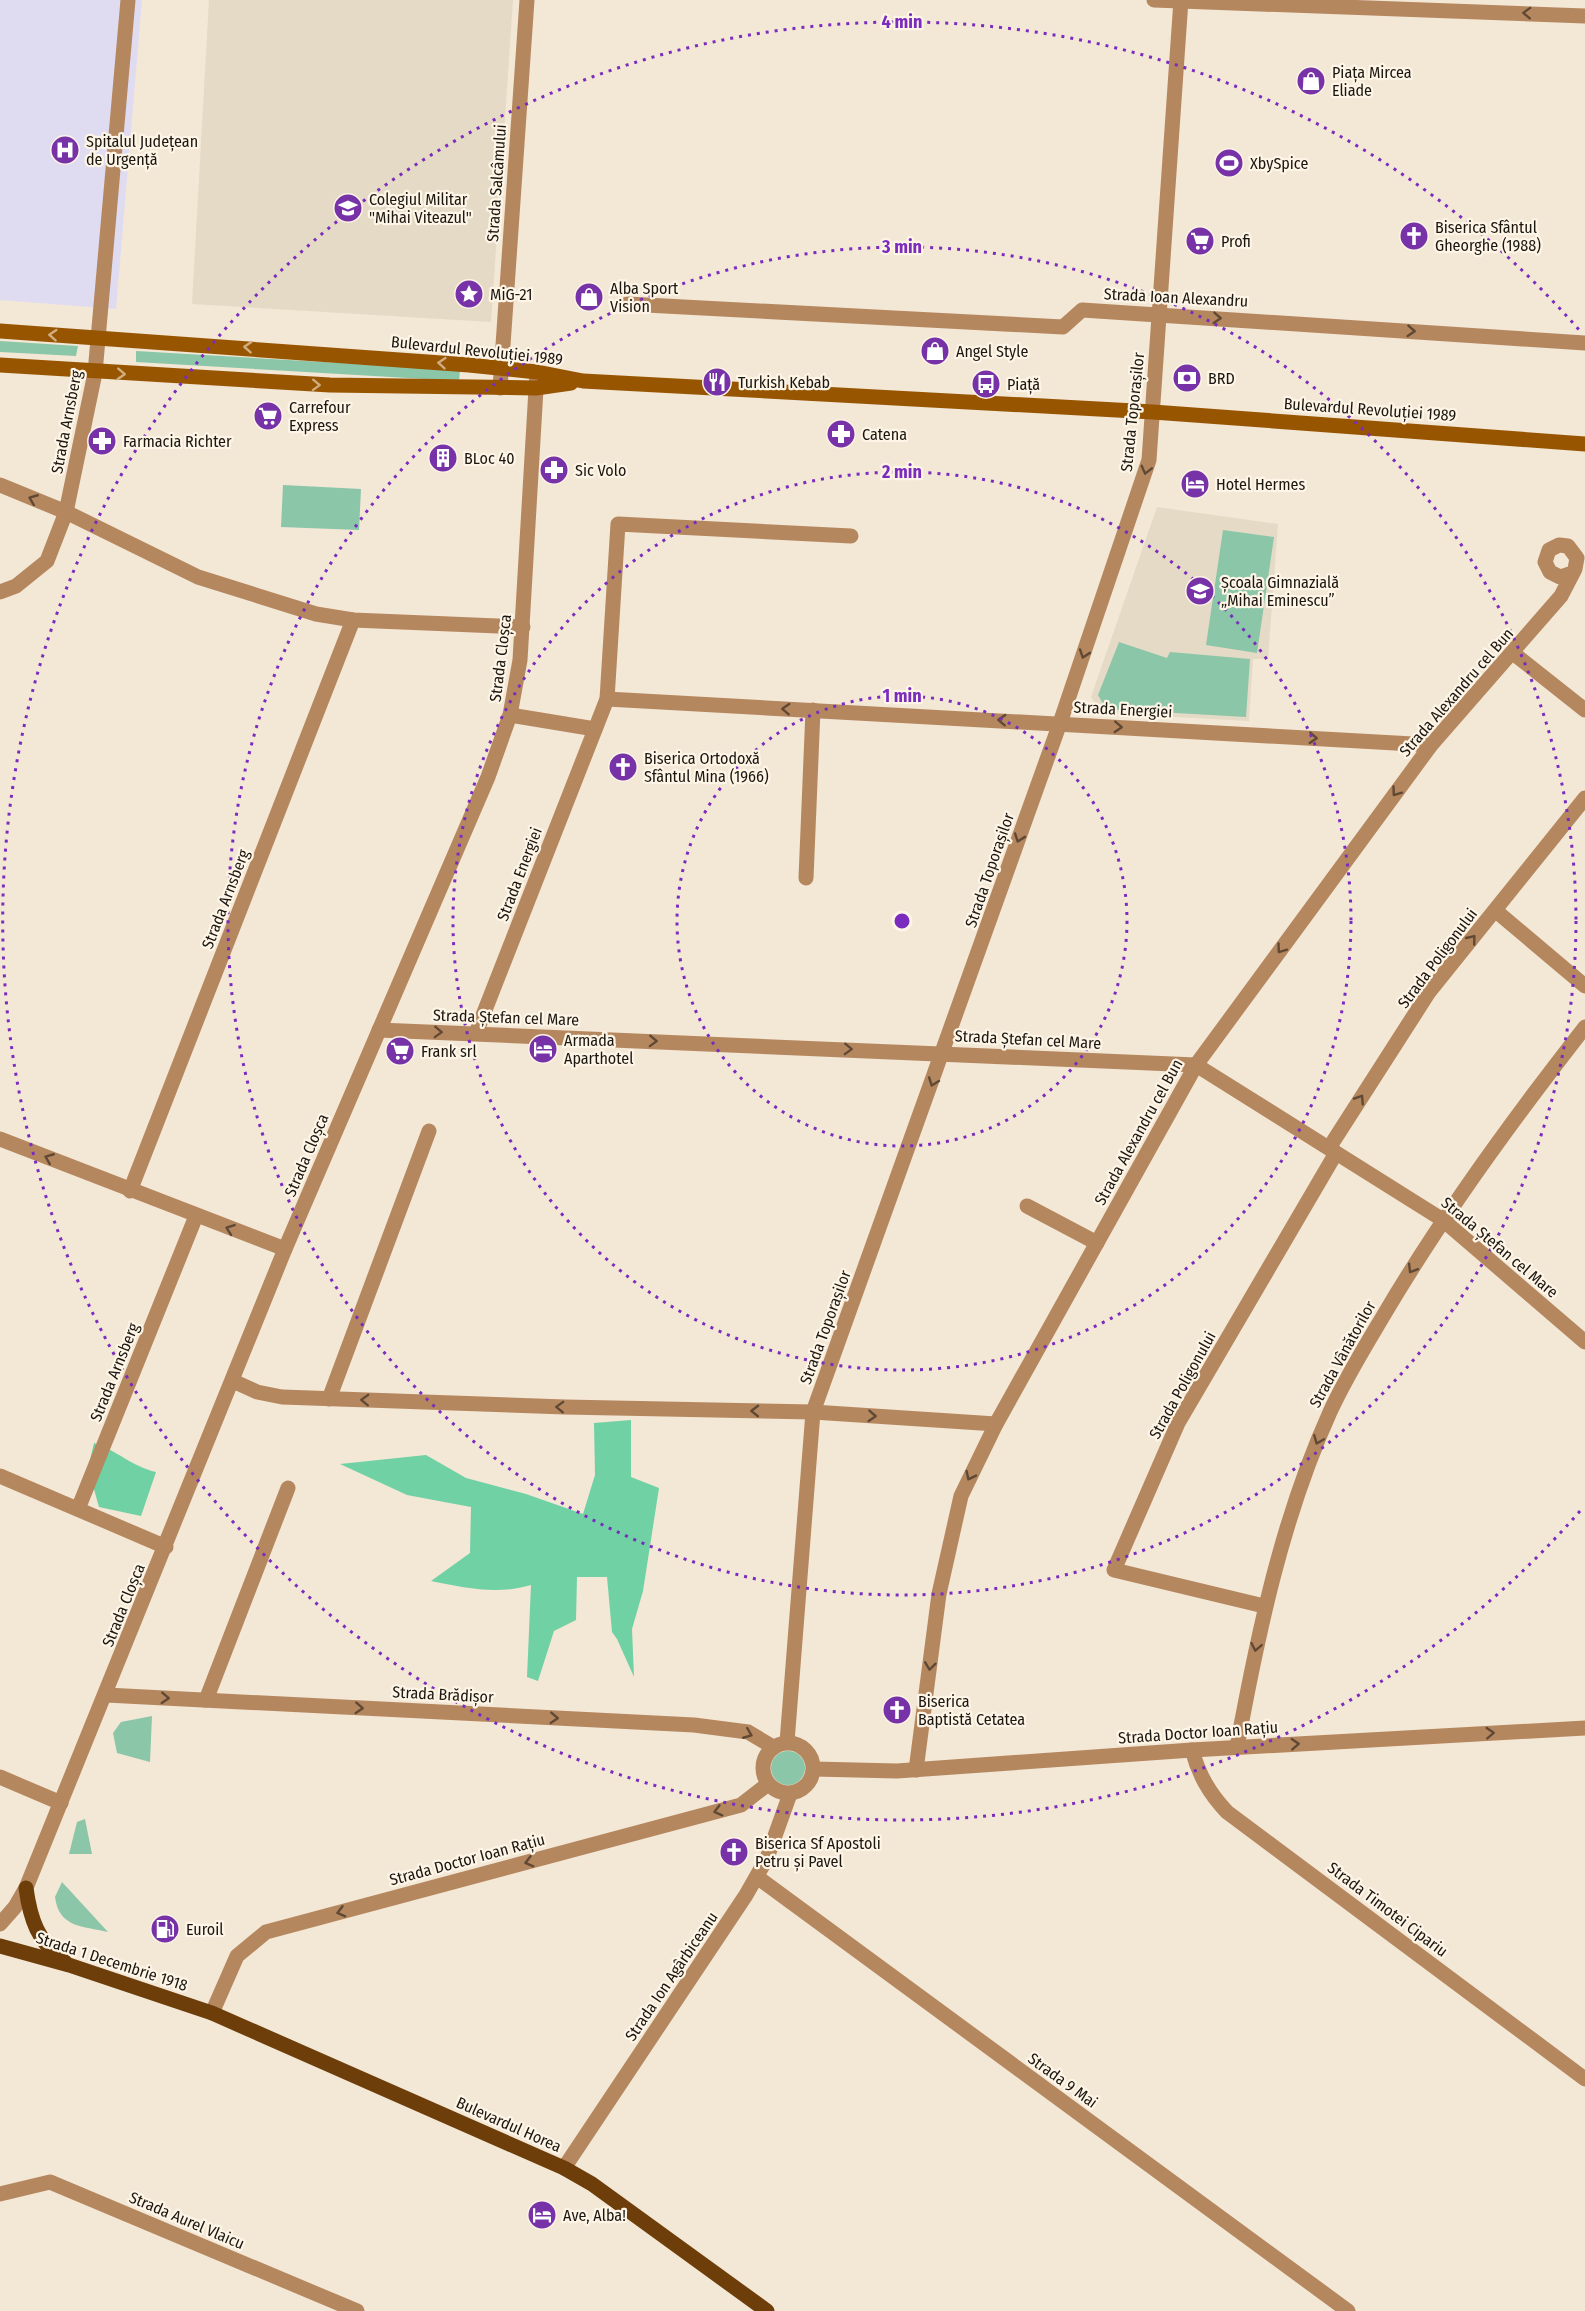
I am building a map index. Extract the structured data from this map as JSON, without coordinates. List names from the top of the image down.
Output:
{
  "streets": {
    "main road": ["Bulevardul Revoluției 1989", "Strada 1 Decembrie 1918", "Bulevardul Horea"],
    "street": [
      "Strada Salcâmului",
      "Strada Ioan Alexandru",
      "Strada Toporașilor",
      "Strada Arnsberg",
      "Strada Cloșca",
      "Strada Alexandru cel Bun",
      "Strada Energiei",
      "Strada Poligonului",
      "Strada Ștefan cel Mare",
      "Strada Vânătorilor",
      "Strada Brădișor",
      "Strada Doctor Ioan Rațiu",
      "Strada Timotei Cipariu",
      "Strada Ion Agârbiceanu",
      "Strada 9 Mai",
      "Strada Aurel Vlaicu"
    ]
  },
  "crossings": [
    ["Strada Salcâmului", "Bulevardul Revoluției 1989"],
    ["Strada Ioan Alexandru", "Strada Toporașilor"],
    ["Bulevardul Revoluției 1989", "Strada Toporașilor"],
    ["Bulevardul Revoluției 1989", "Strada Arnsberg"],
    ["Bulevardul Revoluției 1989", "Strada Cloșca"],
    ["Strada Toporașilor", "Strada Energiei"],
    ["Strada Toporașilor", "Strada Ștefan cel Mare"],
    ["Strada Toporașilor", "Strada Brădișor"],
    ["Strada Toporașilor", "Strada Doctor Ioan Rațiu"],
    ["Strada Toporașilor", "Strada Ion Agârbiceanu"],
    ["Strada Cloșca", "Strada Ștefan cel Mare"],
    ["Strada Cloșca", "Strada Brădișor"],
    ["Strada Alexandru cel Bun", "Strada Energiei"],
    ["Strada Alexandru cel Bun", "Strada Ștefan cel Mare"],
    ["Strada Alexandru cel Bun", "Strada Doctor Ioan Rațiu"],
    ["Strada Energiei", "Strada Ștefan cel Mare"],
    ["Strada Poligonului", "Strada Ștefan cel Mare"],
    ["Strada Poligonului", "Strada Vânătorilor"],
    ["Strada Ștefan cel Mare", "Strada Vânătorilor"],
    ["Strada Vânătorilor", "Strada Doctor Ioan Rațiu"],
    ["Strada Brădișor", "Strada Doctor Ioan Rațiu"],
    ["Strada Brădișor", "Strada Ion Agârbiceanu"],
    ["Strada Doctor Ioan Rațiu", "Strada Timotei Cipariu"],
    ["Strada Doctor Ioan Rațiu", "Strada 1 Decembrie 1918"],
    ["Strada Doctor Ioan Rațiu", "Strada Ion Agârbiceanu"],
    ["Strada Doctor Ioan Rațiu", "Bulevardul Horea"],
    ["Strada 1 Decembrie 1918", "Bulevardul Horea"],
    ["Strada Ion Agârbiceanu", "Strada 9 Mai"],
    ["Strada Ion Agârbiceanu", "Bulevardul Horea"]
  ],
  "one_way": [
    "Strada Ioan Alexandru",
    "Strada Toporașilor",
    "Strada Alexandru cel Bun",
    "Strada Ștefan cel Mare",
    "Strada Vânătorilor",
    "Strada Brădișor"
  ],
  "places": {
    "shop": ["Piața Mircea Eliade", "Alba Sport Vision", "Angel Style"],
    "hospital": ["Spitalul Județean de Urgență"],
    "sports": ["XbySpice"],
    "school or university": ["Colegiul Militar \"Mihai Viteazul\"", "Școala Gimnazială „Mihai Eminescu”"],
    "church": [
      "Biserica Sfântul Gheorghe (1988)",
      "Biserica Ortodoxă Sfântul Mina (1966)",
      "Biserica Baptistă Cetatea",
      "Biserica Sf Apostoli Petru și Pavel"
    ],
    "supermarket": ["Profi", "Carrefour Express", "Frank srl"],
    "place": ["MiG-21"],
    "bank": ["BRD"],
    "restaurant": ["Turkish Kebab"],
    "bus stop": ["Piață"],
    "pharmacy": ["Catena", "Farmacia Richter", "Sic Volo"],
    "building": ["BLoc 40"],
    "hotel": ["Hotel Hermes", "Armada Aparthotel", "Ave, Alba!"],
    "fuel station": ["Euroil"]
  },
  "rings": [
    "4 min",
    "3 min",
    "2 min",
    "1 min"
  ]
}
